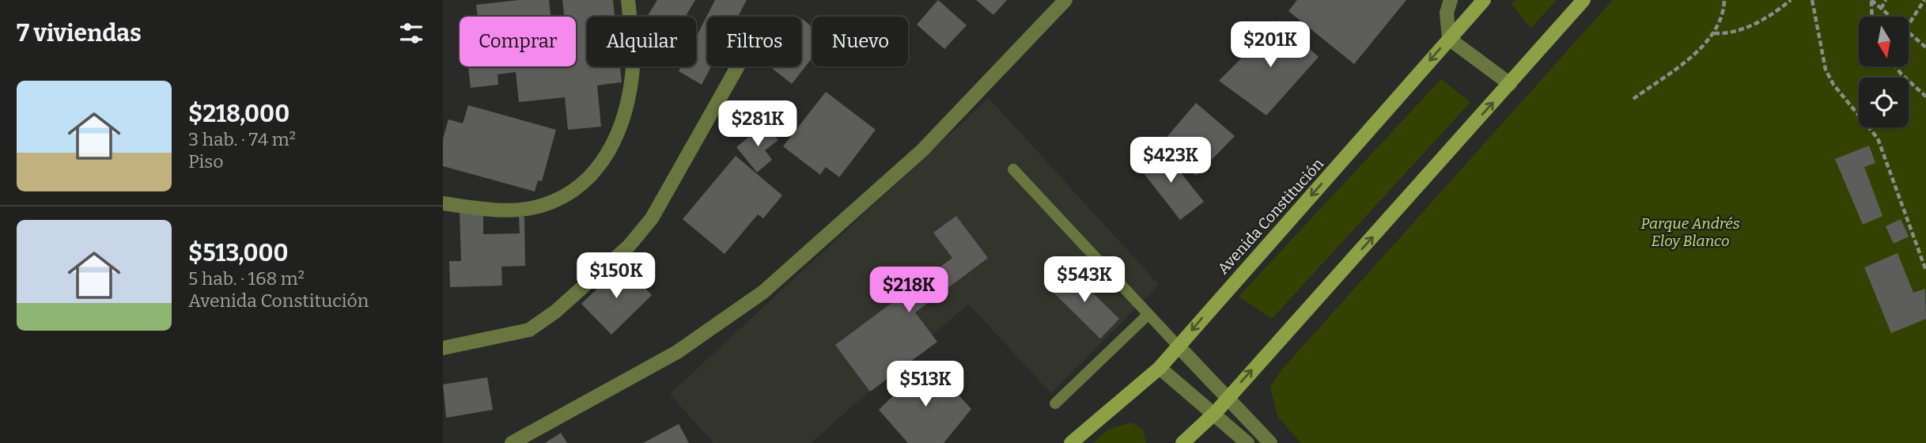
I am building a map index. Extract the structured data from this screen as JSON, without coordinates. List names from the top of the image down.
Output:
{
  "streets": {
    "main road": ["Avenida Constitución"]
  },
  "parks": ["Parque Andrés Eloy Blanco"],
  "north": "bottom",
  "page": {
    "heading": "7 viviendas",
    "chip": [
      "Comprar",
      "Alquilar",
      "Filtros",
      "Nuevo"
    ],
    "price": [
      "$201K",
      "$281K",
      "$423K",
      "$150K",
      "$543K",
      "$218K",
      "$513K"
    ],
    "list": [
      {
        "name": "$218,000",
        "note": "3 hab. · 74 m² · Piso"
      },
      {
        "name": "$513,000",
        "note": "5 hab. · 168 m² · Avenida Constitución"
      }
    ]
  }
}
